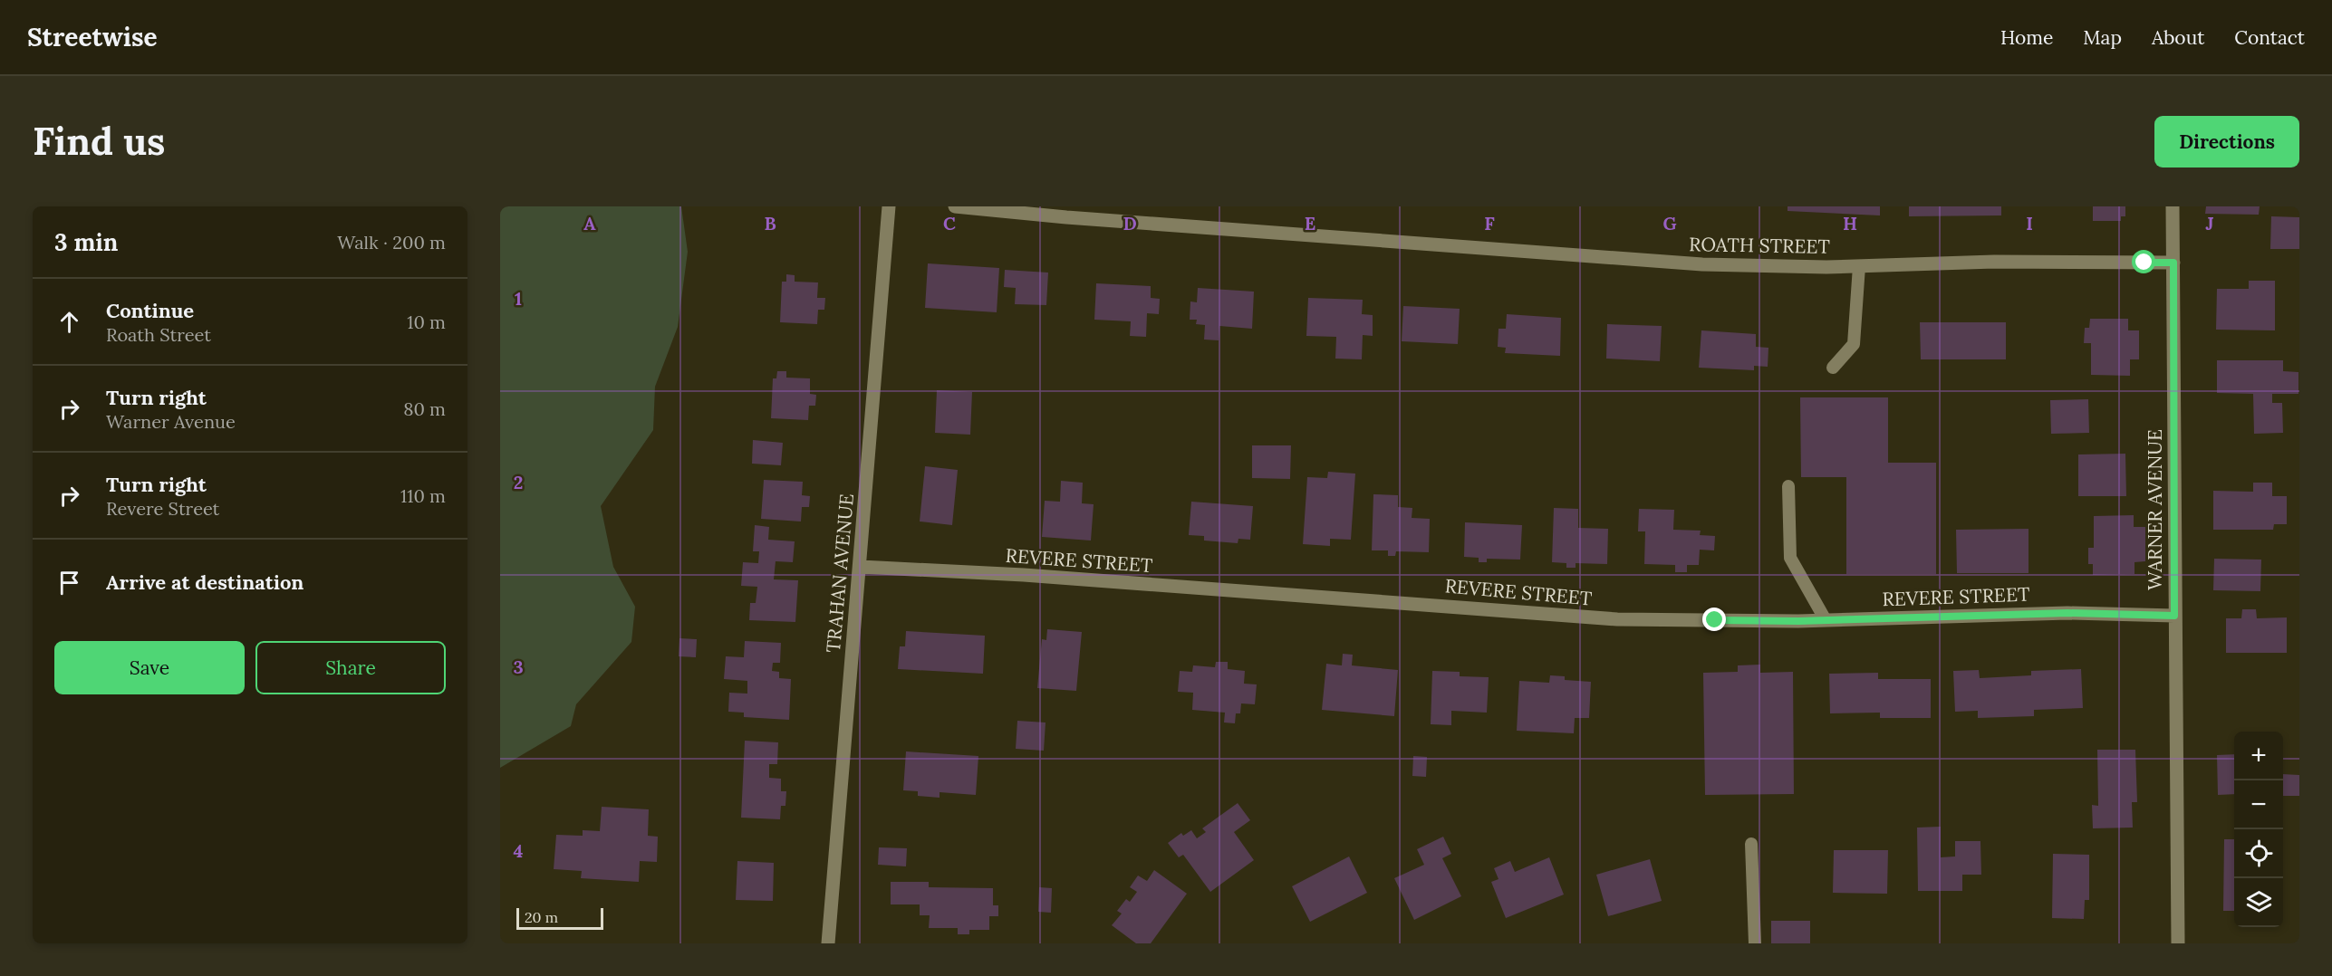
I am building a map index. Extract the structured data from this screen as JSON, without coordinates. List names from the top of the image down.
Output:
{
  "streets": {
    "street": [
      "ROATH STREET",
      "WARNER AVENUE",
      "REVERE STREET",
      "TRAHAN AVENUE"
    ]
  },
  "crossings": [
    ["ROATH STREET", "WARNER AVENUE"],
    ["WARNER AVENUE", "REVERE STREET"],
    ["REVERE STREET", "TRAHAN AVENUE"]
  ],
  "scale_bar": "20 m",
  "page": {
    "header": "Streetwise",
    "nav": [
      "Home",
      "Map",
      "About",
      "Contact"
    ],
    "buttons": [
      "Directions",
      ["Save", "Share"]
    ],
    "title": "Find us",
    "heading": ["3 min", "Walk · 200 m"],
    "list": [
      ["Continue", "Roath Street", "10 m"],
      ["Turn right", "Warner Avenue", "80 m"],
      ["Turn right", "Revere Street", "110 m"],
      "Arrive at destination"
    ],
    "map_buttons": ["+", "−"],
    "scale": "20 m"
  },
  "grid": {
    "columns": [
      "A",
      "B",
      "C",
      "D",
      "E",
      "F",
      "G",
      "H",
      "I",
      "J"
    ],
    "rows": [
      "1",
      "2",
      "3",
      "4"
    ]
  }
}
